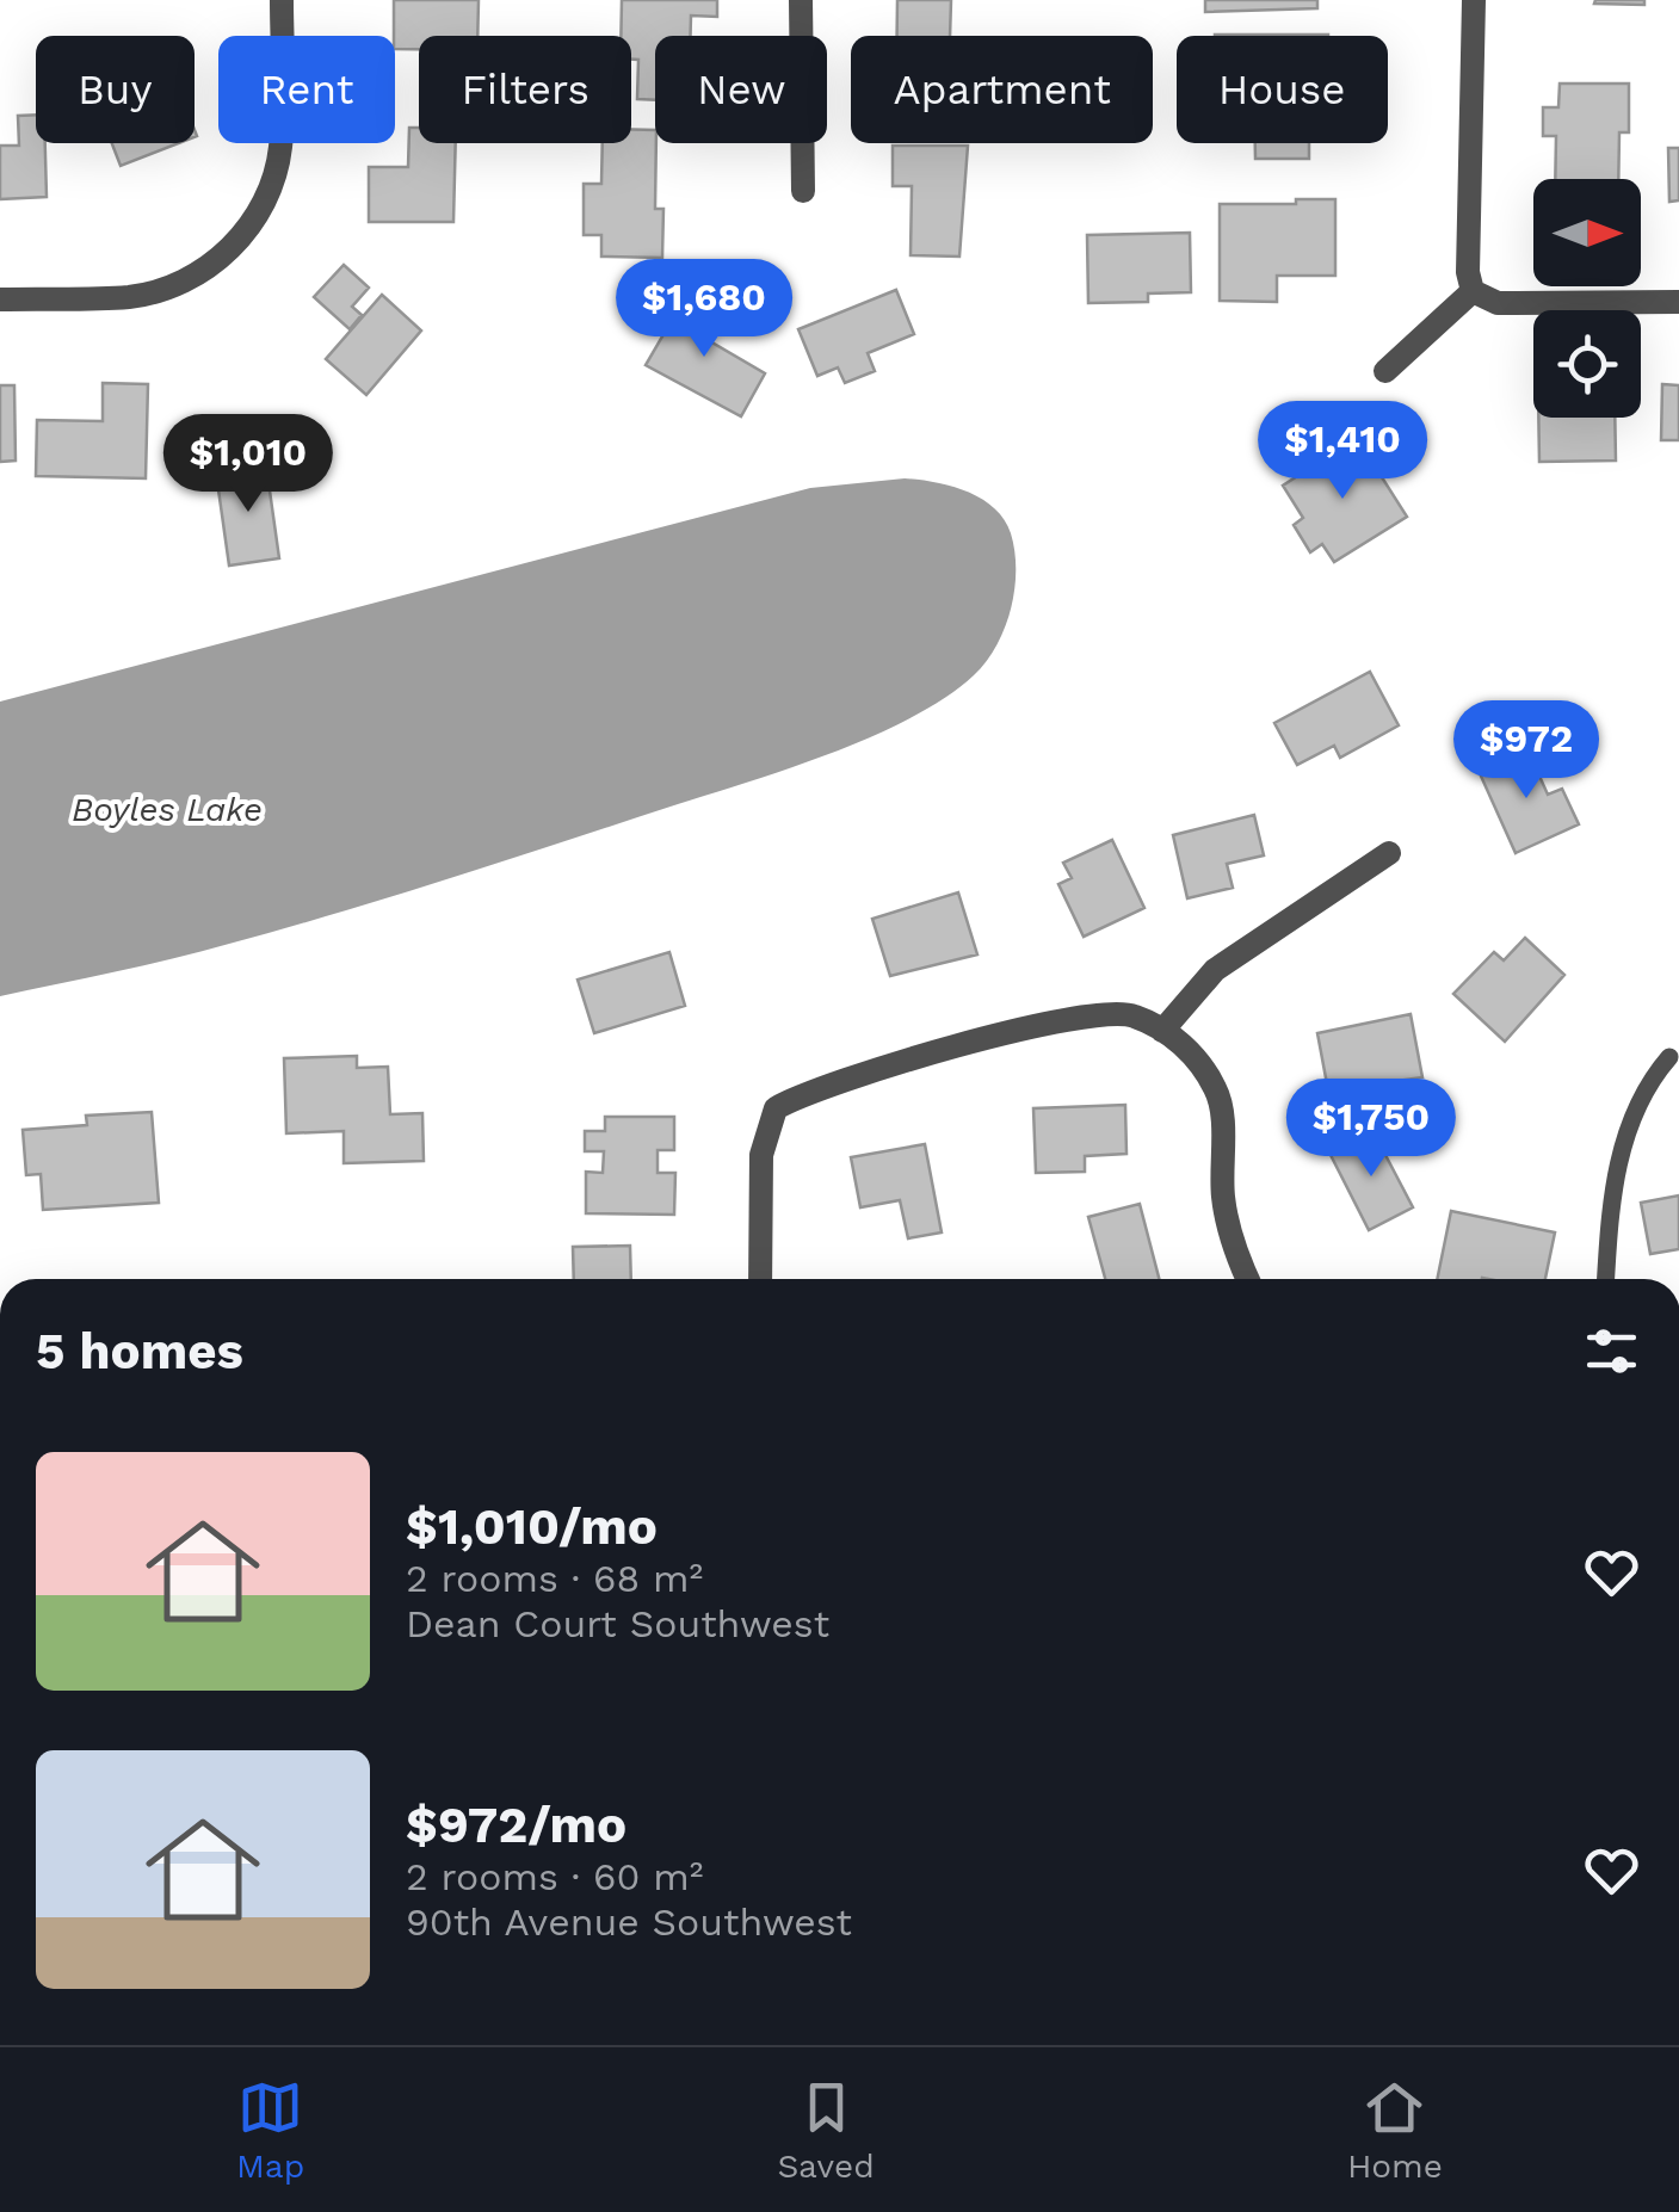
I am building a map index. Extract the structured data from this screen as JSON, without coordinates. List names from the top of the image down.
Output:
{
  "water": ["Boyles Lake"],
  "north": "right",
  "page": {
    "chip": [
      "Buy",
      "Rent",
      "Filters",
      "New",
      "Apartment",
      "House"
    ],
    "price": [
      "$1,680",
      "$1,410",
      "$1,010",
      "$972",
      "$1,750"
    ],
    "heading": "5 homes",
    "list": [
      {
        "name": "$1,010/mo",
        "note": "2 rooms · 68 m² · Dean Court Southwest"
      },
      {
        "name": "$972/mo",
        "note": "2 rooms · 60 m² · 90th Avenue Southwest"
      }
    ],
    "tabs": ["Map", "Saved", "Home"]
  }
}
